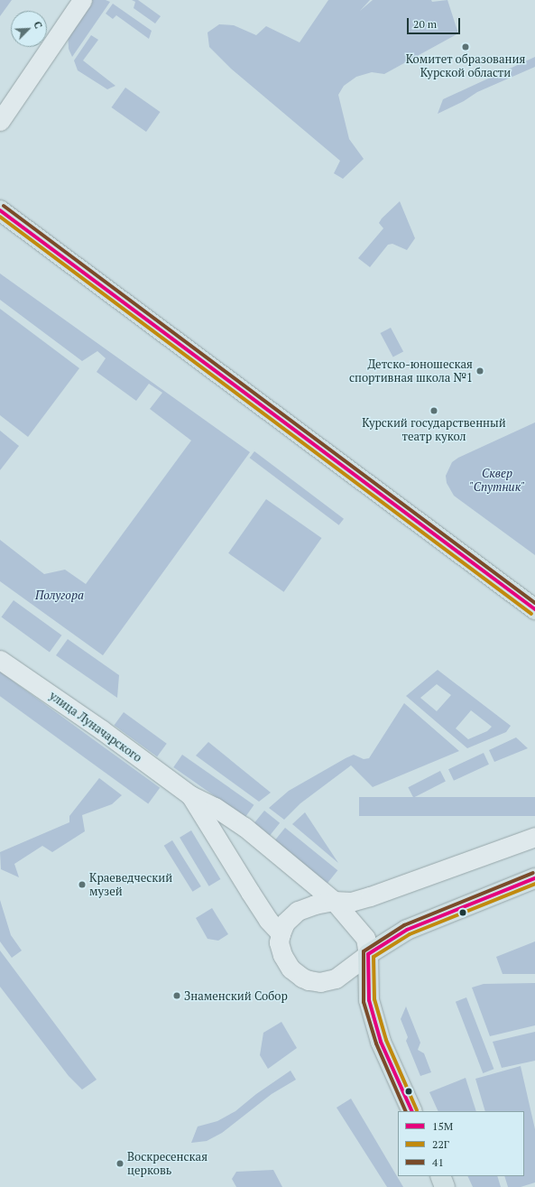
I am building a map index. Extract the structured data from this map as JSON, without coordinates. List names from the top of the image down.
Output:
{
  "streets": {
    "street": ["улица Луначарского"]
  },
  "parks": ["Сквер \"Спутник\"", "Полугора"],
  "places": [
    "Комитет образования Курской области",
    "Детско-юношеская спортивная школа №1",
    "Курский государственный театр кукол",
    "Краеведческий музей",
    "Знаменский Собор",
    "Воскресенская церковь"
  ],
  "lines": ["transit line 41", "transit line 15М", "transit line 22Г"],
  "legend": ["15М", "22Г", "41"],
  "scale_bar": "20 m",
  "north": "top right"
}
